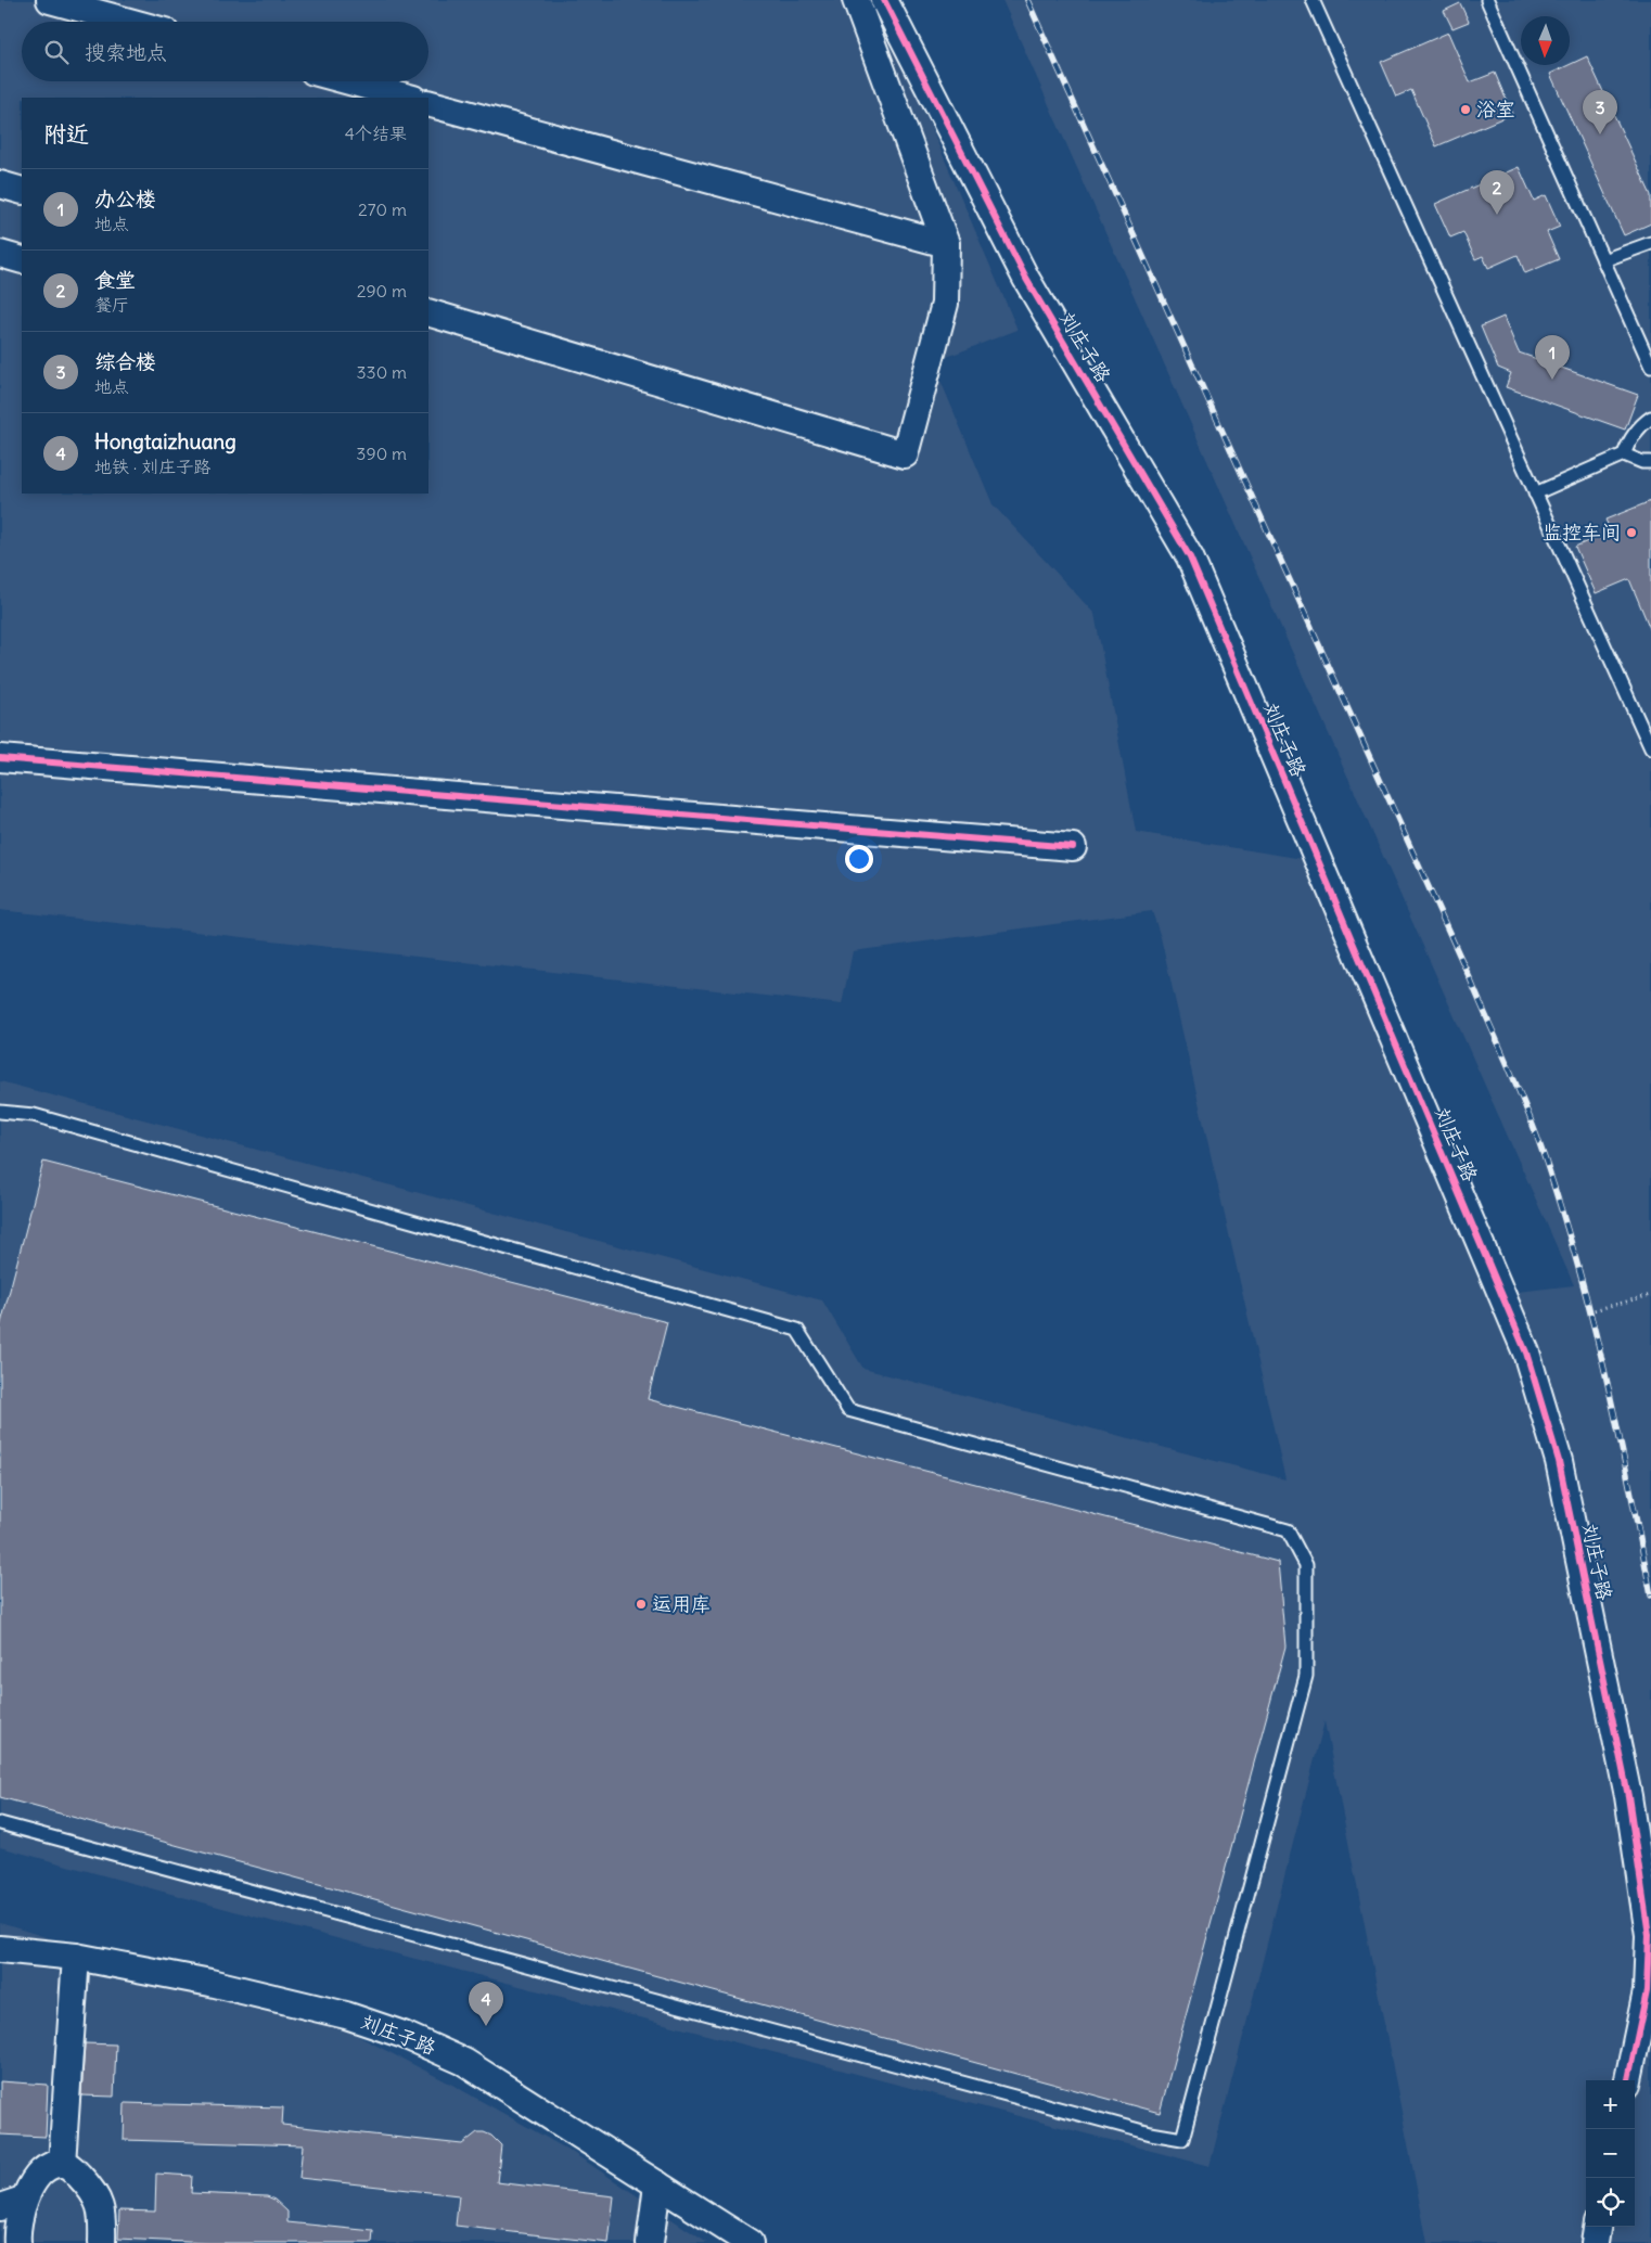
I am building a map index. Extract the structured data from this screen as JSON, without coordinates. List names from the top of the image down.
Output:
{
  "streets": {
    "street": ["刘庄子路"]
  },
  "places": ["浴室", "监控车间", "运用库"],
  "north": "bottom",
  "page": {
    "search": "搜索地点",
    "pins": [
      "3",
      "2",
      "1",
      "4"
    ],
    "heading": ["附近", "4个结果"],
    "list": [
      {
        "mark": "1",
        "name": "办公楼",
        "note": "地点",
        "value": "270 m"
      },
      {
        "mark": "2",
        "name": "食堂",
        "note": "餐厅",
        "value": "290 m"
      },
      {
        "mark": "3",
        "name": "综合楼",
        "note": "地点",
        "value": "330 m"
      },
      {
        "mark": "4",
        "name": "Hongtaizhuang",
        "note": "地铁 · 刘庄子路",
        "value": "390 m"
      }
    ],
    "map_buttons": ["+", "−"]
  }
}
